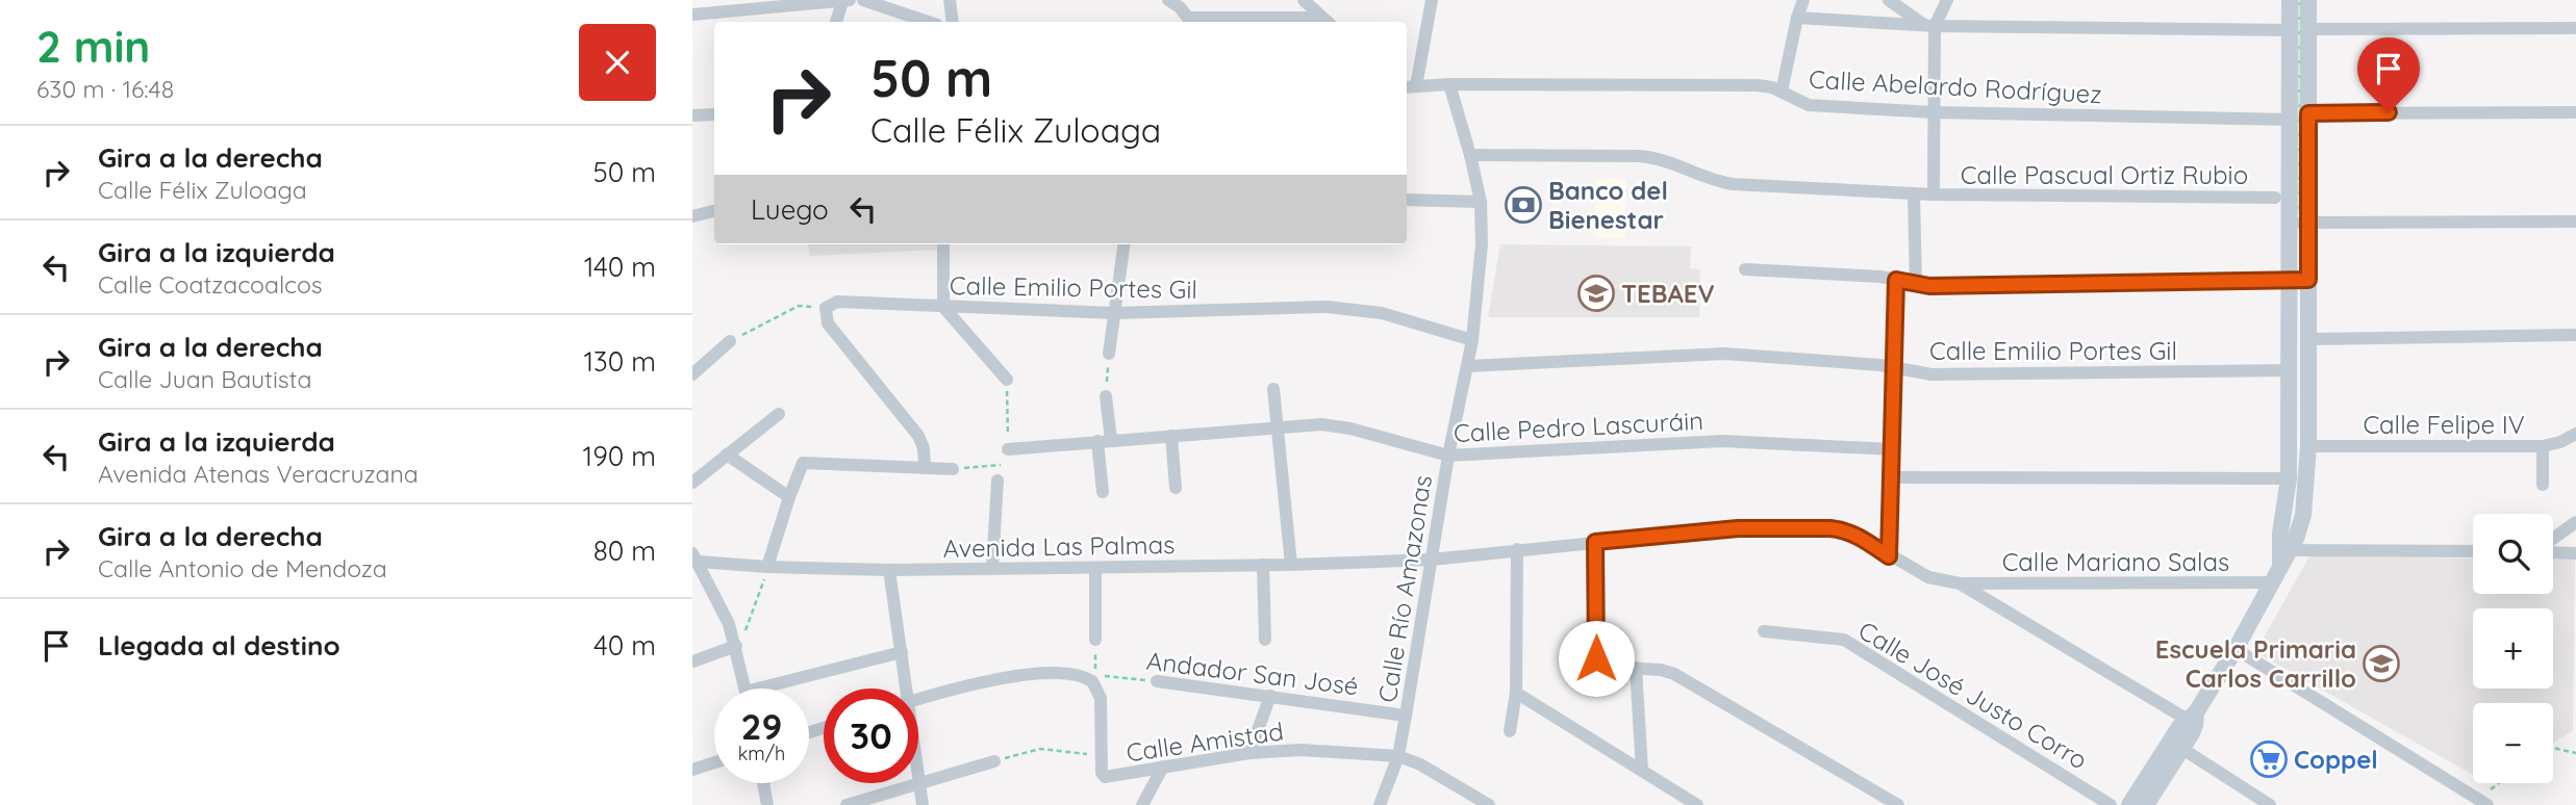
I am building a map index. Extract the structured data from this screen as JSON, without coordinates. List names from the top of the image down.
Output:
{
  "streets": {
    "street": [
      "Calle Abelardo Rodríguez",
      "Calle Pascual Ortiz Rubio",
      "Calle Emilio Portes Gil",
      "Calle Felipe IV",
      "Calle Pedro Lascuráin",
      "Avenida Las Palmas",
      "Calle Mariano Salas",
      "Calle Río Amazonas",
      "Andador San José",
      "Calle José Justo Corro",
      "Calle Amistad"
    ]
  },
  "crossings": [
    ["Calle Abelardo Rodríguez", "Calle Río Amazonas"],
    ["Calle Pascual Ortiz Rubio", "Calle Río Amazonas"],
    ["Calle Emilio Portes Gil", "Calle Río Amazonas"],
    ["Calle Pedro Lascuráin", "Calle Río Amazonas"],
    ["Avenida Las Palmas", "Calle Mariano Salas"],
    ["Avenida Las Palmas", "Calle Río Amazonas"],
    ["Calle Río Amazonas", "Andador San José"],
    ["Calle Río Amazonas", "Calle Amistad"]
  ],
  "places": {
    "bank": ["Banco del Bienestar"],
    "school or university": ["TEBAEV", "Escuela Primaria Carlos Carrillo"],
    "supermarket": ["Coppel"]
  },
  "page": {
    "heading": ["2 min", "630 m · 16:48"],
    "turn": ["50 m", "Calle Félix Zuloaga"],
    "list": [
      {
        "name": "Gira a la derecha",
        "note": "Calle Félix Zuloaga",
        "value": "50 m"
      },
      {
        "name": "Gira a la izquierda",
        "note": "Calle Coatzacoalcos",
        "value": "140 m"
      },
      {
        "name": "Gira a la derecha",
        "note": "Calle Juan Bautista",
        "value": "130 m"
      },
      {
        "name": "Gira a la izquierda",
        "note": "Avenida Atenas Veracruzana",
        "value": "190 m"
      },
      {
        "name": "Gira a la derecha",
        "note": "Calle Antonio de Mendoza",
        "value": "80 m"
      },
      {
        "name": "Llegada al destino",
        "value": "40 m"
      }
    ],
    "then": "Luego",
    "map_buttons": ["+", "−"],
    "speed": "29 km/h",
    "limit": "30"
  }
}
